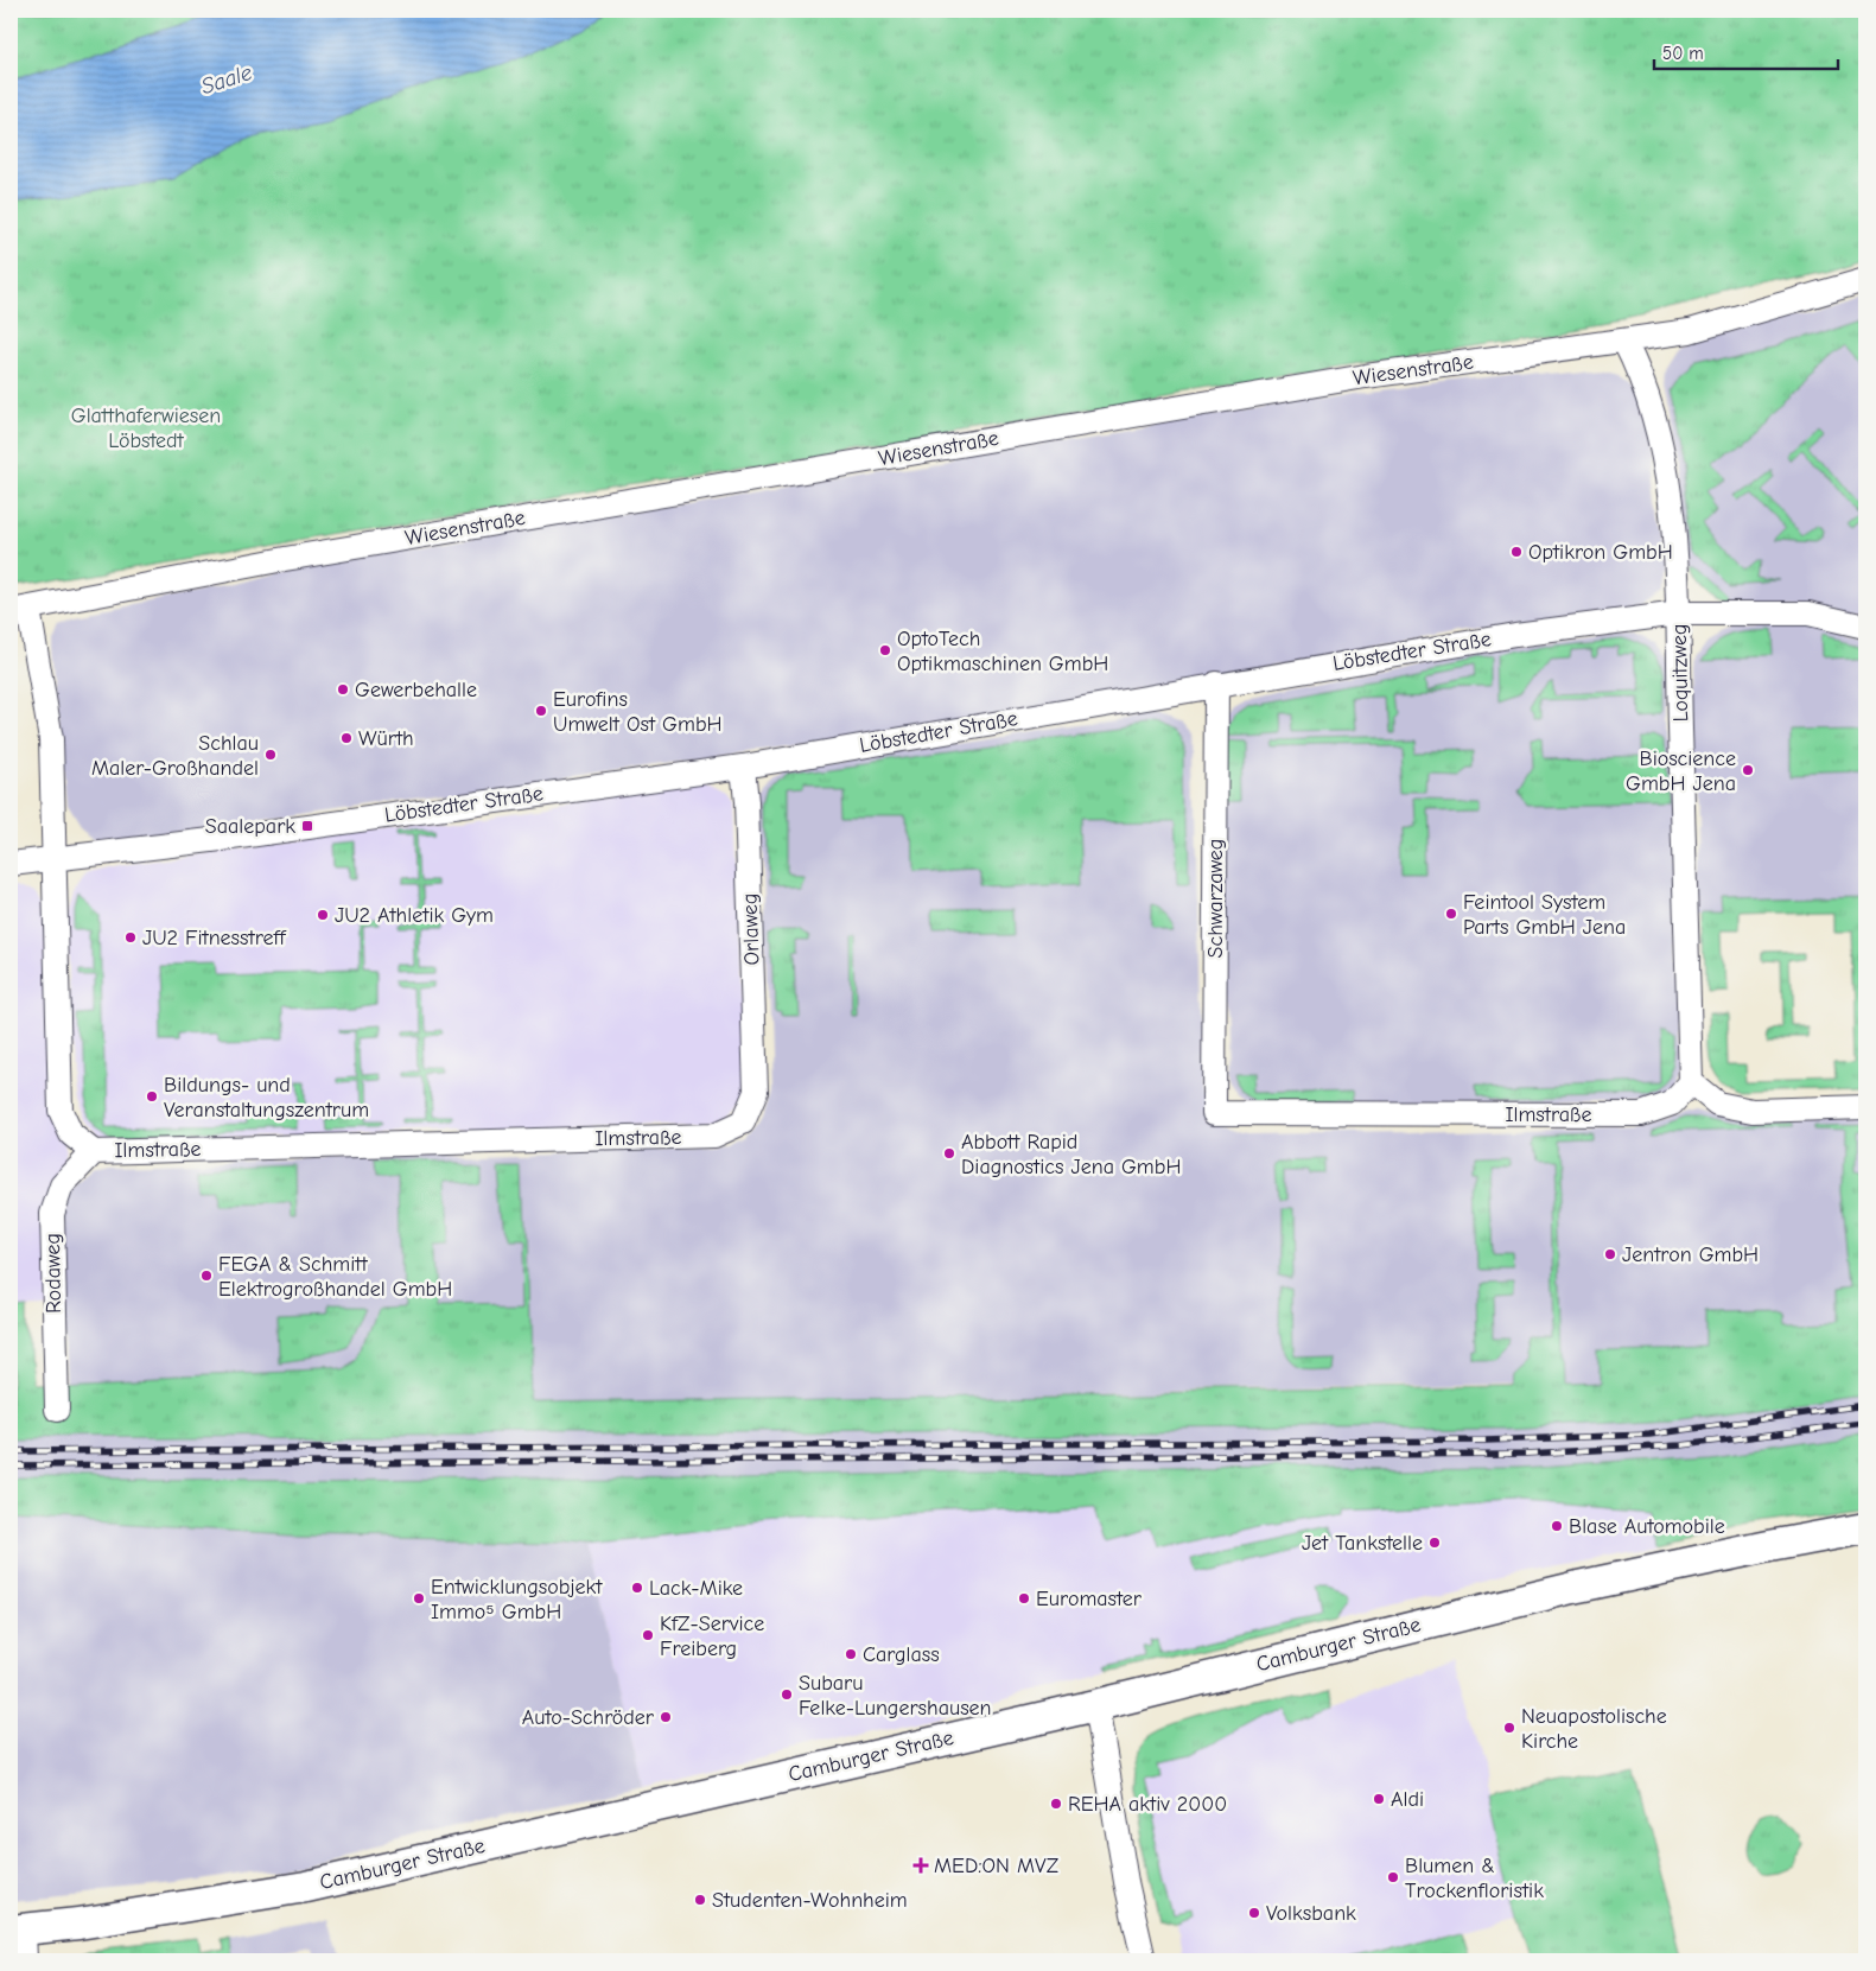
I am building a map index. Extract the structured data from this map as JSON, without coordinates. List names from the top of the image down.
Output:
{
  "streets": {
    "main road": ["Camburger Straße"],
    "street": [
      "Wiesenstraße",
      "Löbstedter Straße",
      "Loquitzweg",
      "Schwarzaweg",
      "Orlaweg",
      "Ilmstraße",
      "Rodaweg"
    ]
  },
  "crossings": [
    ["Wiesenstraße", "Loquitzweg"],
    ["Wiesenstraße", "Ilmstraße"],
    ["Löbstedter Straße", "Loquitzweg"],
    ["Löbstedter Straße", "Schwarzaweg"],
    ["Löbstedter Straße", "Orlaweg"],
    ["Löbstedter Straße", "Ilmstraße"],
    ["Loquitzweg", "Ilmstraße"],
    ["Schwarzaweg", "Ilmstraße"],
    ["Orlaweg", "Ilmstraße"],
    ["Ilmstraße", "Rodaweg"]
  ],
  "water": ["Saale"],
  "parks": ["Glatthaferwiesen Löbstedt"],
  "places": {
    "other": [
      "Optikron GmbH",
      "OptoTech Optikmaschinen GmbH",
      "Gewerbehalle",
      "Eurofins Umwelt Ost GmbH",
      "Würth",
      "Schlau Maler-Großhandel",
      "Bioscience GmbH Jena",
      "Feintool System Parts GmbH Jena",
      "JU2 Athletik Gym",
      "JU2 Fitnesstreff",
      "Bildungs- und Veranstaltungszentrum",
      "Abbott Rapid Diagnostics Jena GmbH",
      "Jentron GmbH",
      "FEGA & Schmitt Elektrogroßhandel GmbH",
      "Blase Automobile",
      "Jet Tankstelle",
      "Lack-Mike",
      "Entwicklungsobjekt Immo⁵ GmbH",
      "Euromaster",
      "KfZ-Service Freiberg",
      "Carglass",
      "Subaru Felke-Lungershausen",
      "Auto-Schröder",
      "Neuapostolische Kirche",
      "Aldi",
      "REHA aktiv 2000",
      "Blumen & Trockenfloristik",
      "Studenten-Wohnheim",
      "Volksbank"
    ],
    "transit": ["Saalepark"],
    "health": ["MED:ON MVZ"]
  },
  "scale_bar": "50 m"
}
